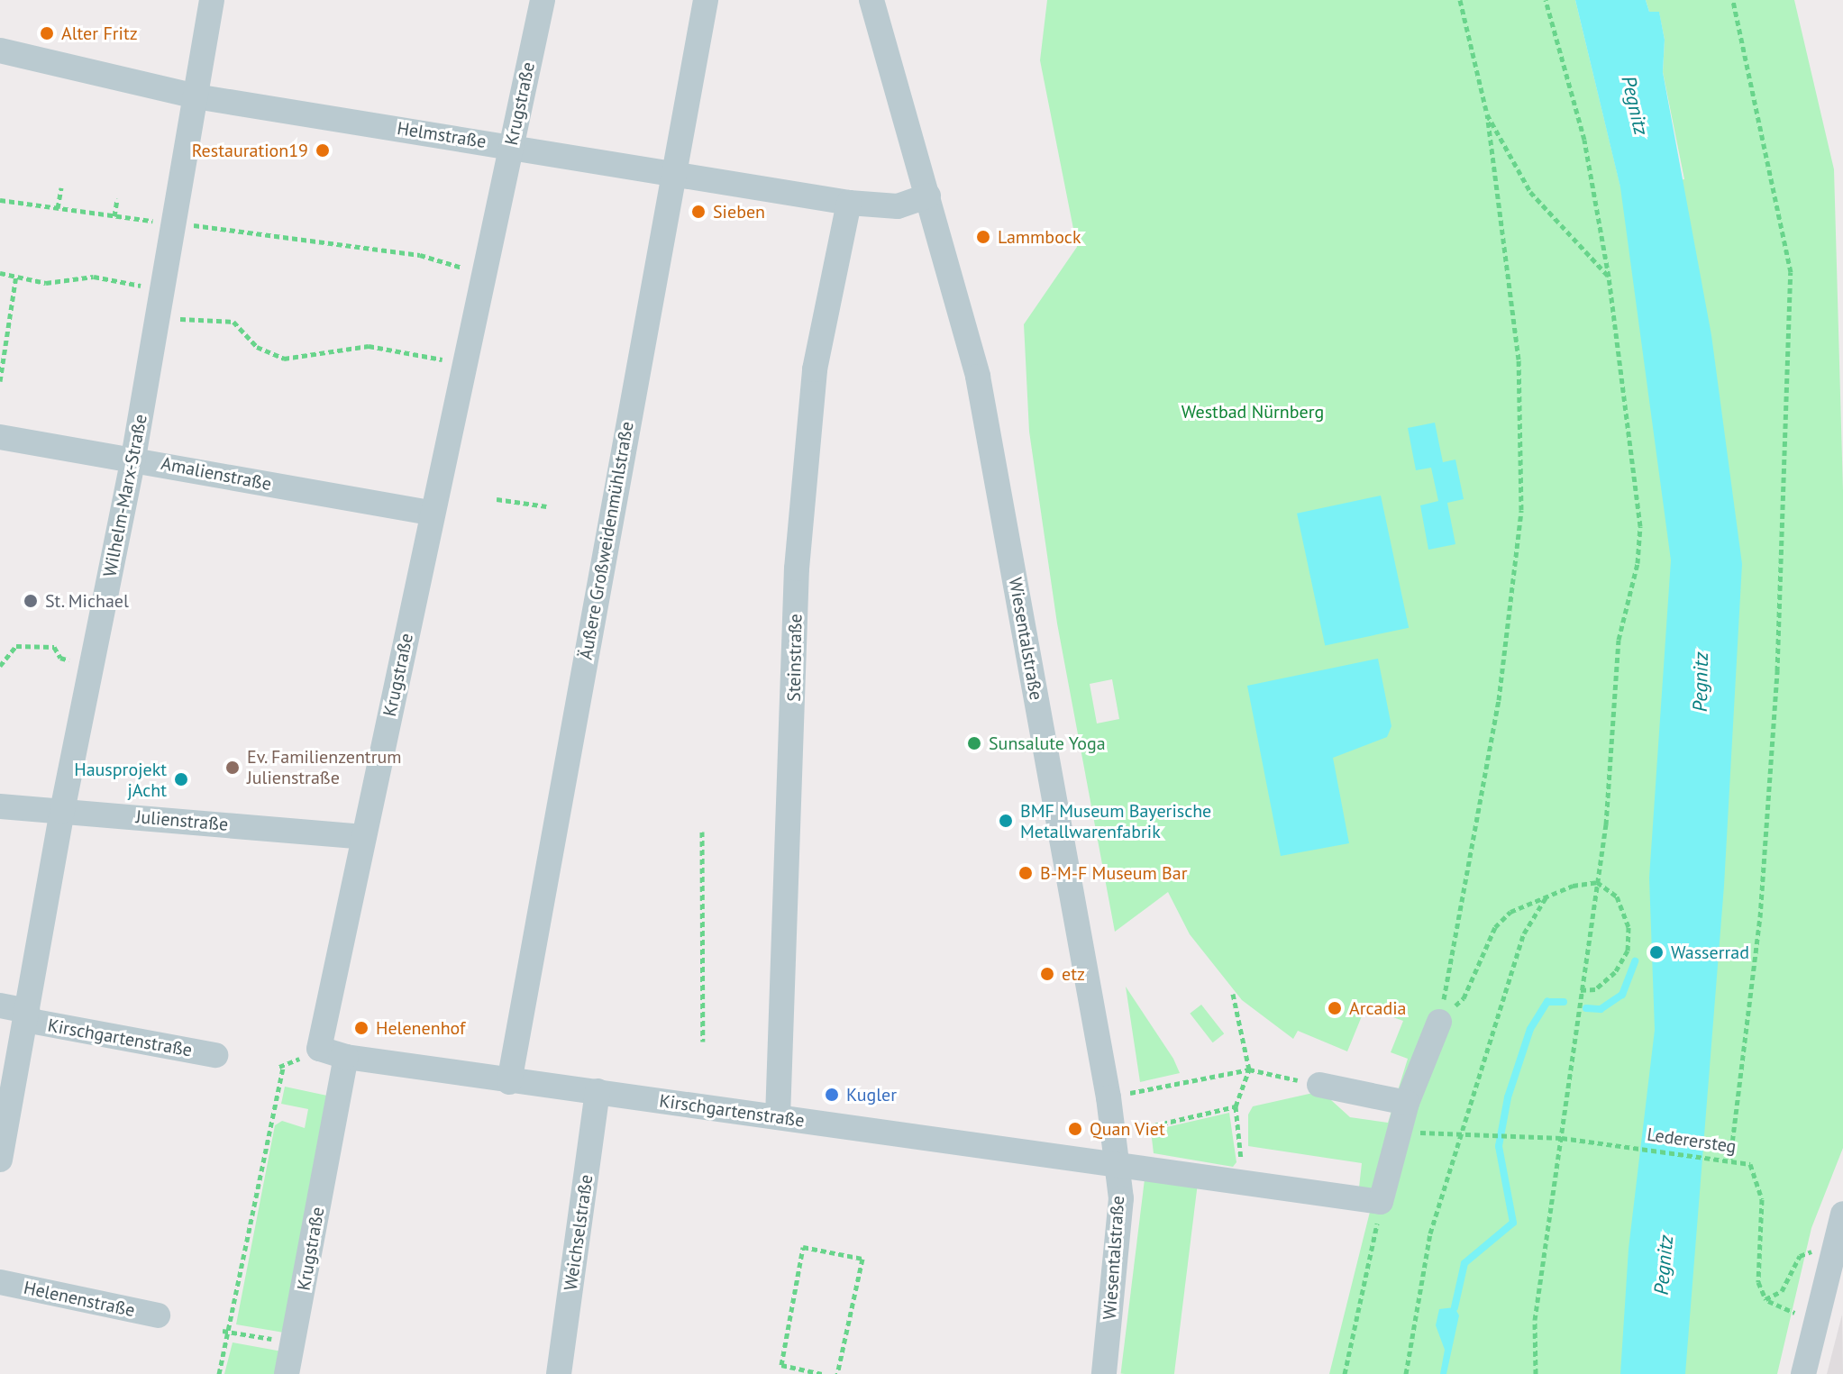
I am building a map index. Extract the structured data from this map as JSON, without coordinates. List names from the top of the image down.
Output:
{
  "streets": {
    "street": [
      "Krugstraße",
      "Helmstraße",
      "Amalienstraße",
      "Wilhelm-Marx-Straße",
      "Äußere Großweidenmühlstraße",
      "Wiesentalstraße",
      "Steinstraße",
      "Julienstraße",
      "Kirschgartenstraße",
      "Weichselstraße",
      "Helenenstraße"
    ],
    "path": ["Lederersteg"]
  },
  "crossings": [
    ["Krugstraße", "Helmstraße"],
    ["Krugstraße", "Amalienstraße"],
    ["Krugstraße", "Julienstraße"],
    ["Krugstraße", "Kirschgartenstraße"],
    ["Helmstraße", "Wilhelm-Marx-Straße"],
    ["Helmstraße", "Äußere Großweidenmühlstraße"],
    ["Helmstraße", "Wiesentalstraße"],
    ["Helmstraße", "Steinstraße"],
    ["Amalienstraße", "Wilhelm-Marx-Straße"],
    ["Wilhelm-Marx-Straße", "Julienstraße"],
    ["Wilhelm-Marx-Straße", "Kirschgartenstraße"],
    ["Äußere Großweidenmühlstraße", "Kirschgartenstraße"],
    ["Wiesentalstraße", "Kirschgartenstraße"],
    ["Steinstraße", "Kirschgartenstraße"],
    ["Kirschgartenstraße", "Weichselstraße"]
  ],
  "water": ["Pegnitz"],
  "parks": ["Westbad Nürnberg"],
  "places": [
    "Alter Fritz",
    "Restauration19",
    "Sieben",
    "Lammbock",
    "St. Michael",
    "Sunsalute Yoga",
    "Ev. Familienzentrum Julienstraße",
    "Hausprojekt jAcht",
    "BMF Museum Bayerische Metallwarenfabrik",
    "B-M-F Museum Bar",
    "Wasserrad",
    "etz",
    "Arcadia",
    "Helenenhof",
    "Kugler",
    "Quan Viet"
  ]
}
